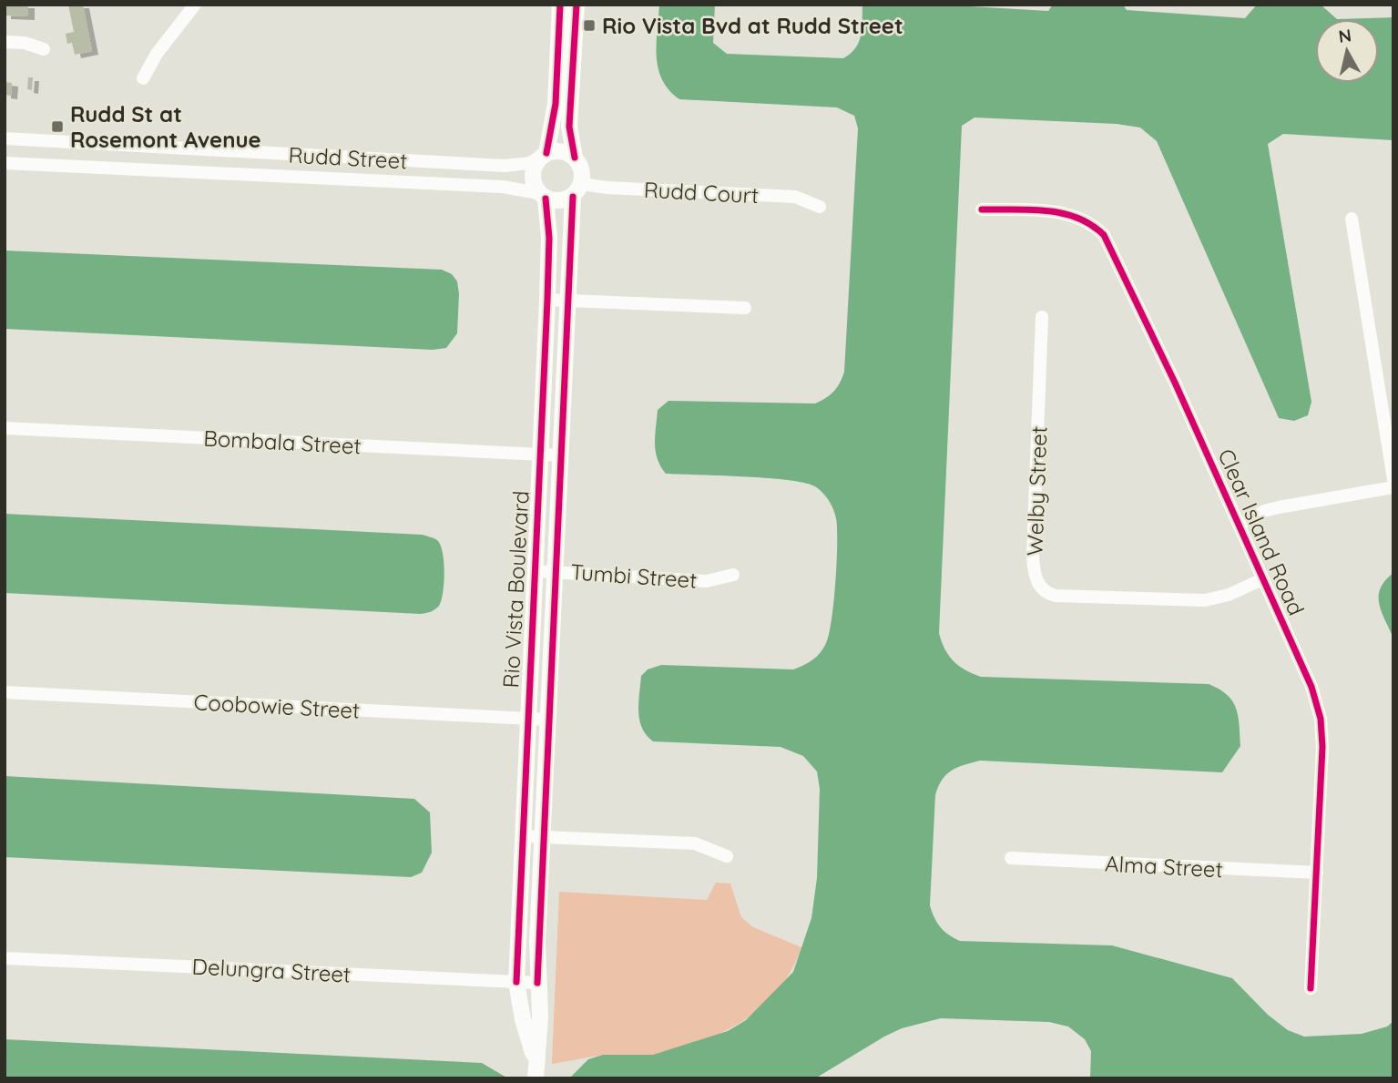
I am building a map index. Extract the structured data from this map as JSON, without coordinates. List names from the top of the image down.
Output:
{
  "streets": {
    "street": [
      "Rudd Street",
      "Rudd Court",
      "Bombala Street",
      "Welby Street",
      "Clear Island Road",
      "Tumbi Street",
      "Rio Vista Boulevard",
      "Coobowie Street",
      "Alma Street",
      "Delungra Street"
    ]
  },
  "crossings": [
    ["Rudd Street", "Rudd Court"],
    ["Rudd Street", "Rio Vista Boulevard"],
    ["Rudd Court", "Rio Vista Boulevard"],
    ["Bombala Street", "Rio Vista Boulevard"],
    ["Welby Street", "Clear Island Road"],
    ["Clear Island Road", "Alma Street"],
    ["Tumbi Street", "Rio Vista Boulevard"],
    ["Rio Vista Boulevard", "Coobowie Street"],
    ["Rio Vista Boulevard", "Delungra Street"]
  ],
  "places": {
    "transit": ["Rio Vista Bvd at Rudd Street", "Rudd St at Rosemont Avenue"]
  },
  "north": "top"
}
